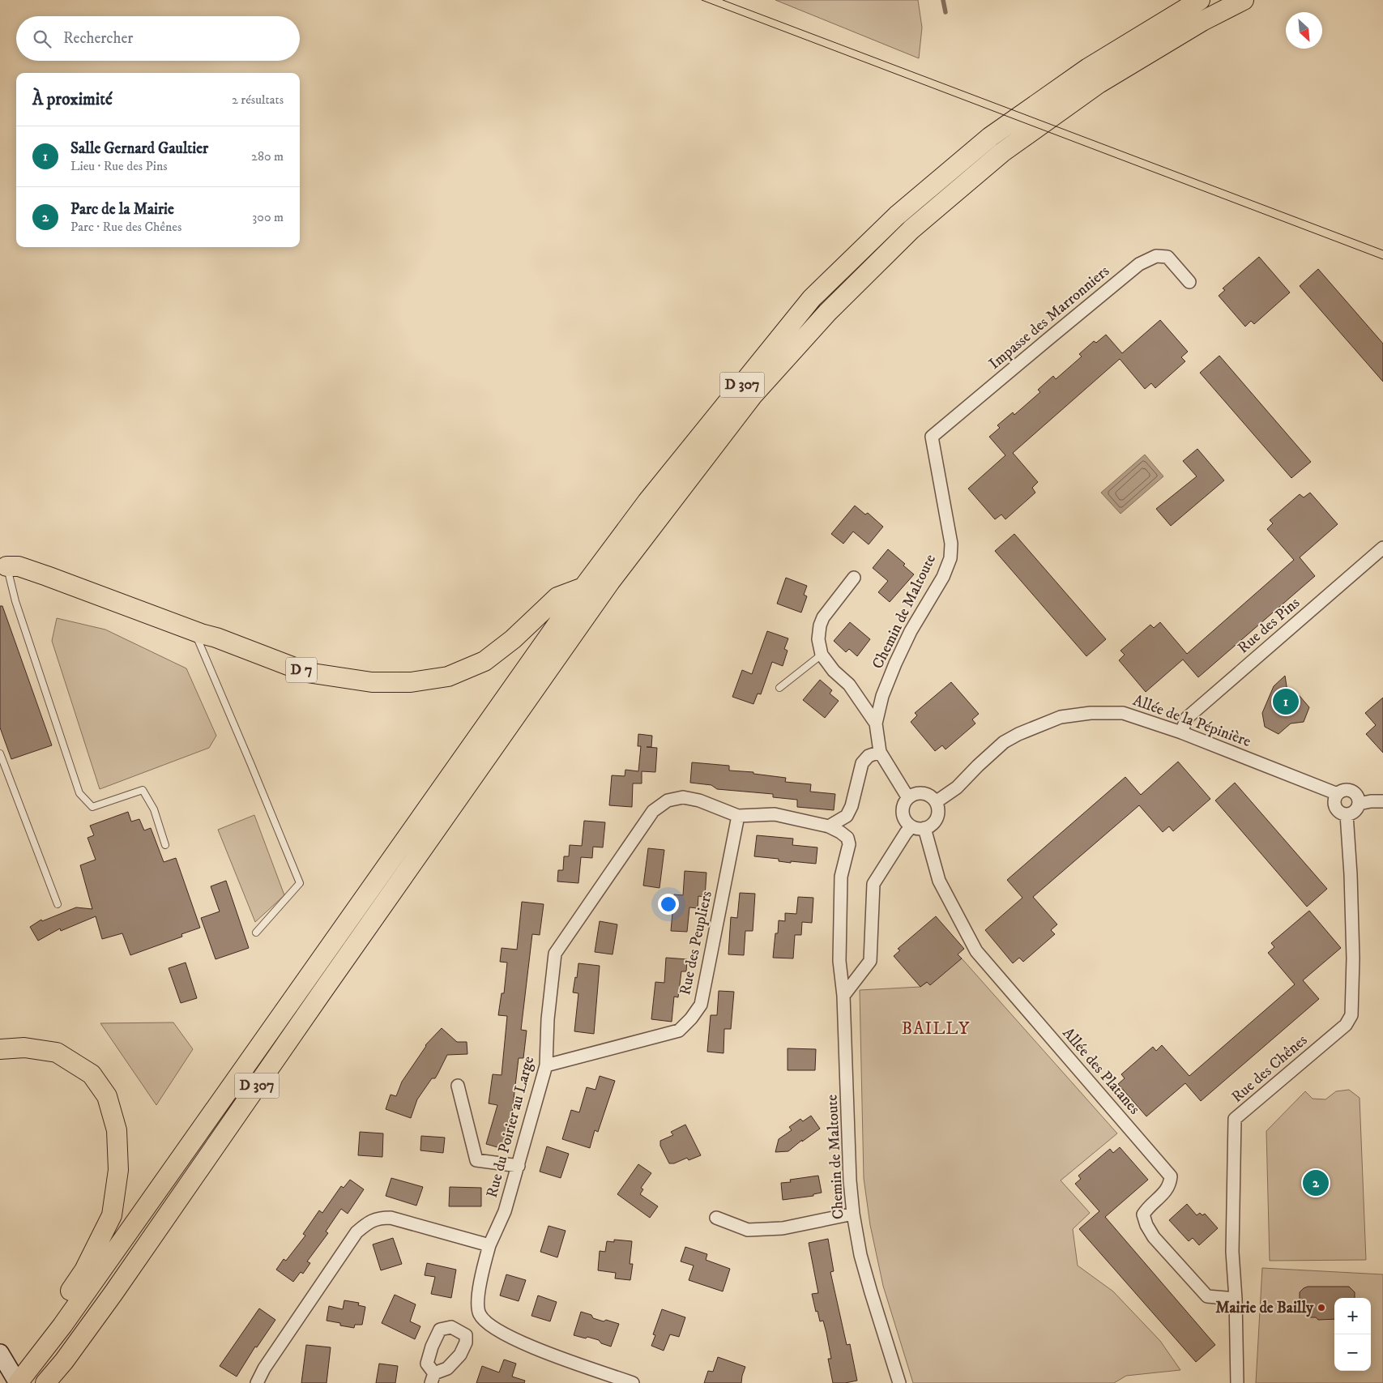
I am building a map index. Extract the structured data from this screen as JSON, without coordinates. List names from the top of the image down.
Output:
{
  "streets": {
    "main road": ["D 307", "D 7"],
    "street": [
      "Impasse des Marronniers",
      "Chemin de Maltoute",
      "Rue des Pins",
      "Allée de la Pépinière",
      "Rue des Peupliers",
      "Rue des Chênes",
      "Allée des Platanes",
      "Rue du Poirier au Large"
    ]
  },
  "crossings": [
    ["Impasse des Marronniers", "Chemin de Maltoute"],
    ["D 307", "D 7"],
    ["Chemin de Maltoute", "Allée de la Pépinière"],
    ["Chemin de Maltoute", "Allée des Platanes"],
    ["Chemin de Maltoute", "Rue du Poirier au Large"],
    ["Rue des Pins", "Allée de la Pépinière"],
    ["Allée de la Pépinière", "Rue des Chênes"],
    ["Allée de la Pépinière", "Allée des Platanes"],
    ["Rue des Peupliers", "Rue du Poirier au Large"],
    ["Rue des Chênes", "Allée des Platanes"]
  ],
  "districts": ["BAILLY"],
  "places": ["Mairie de Bailly"],
  "north": "bottom right",
  "page": {
    "search": "Rechercher",
    "heading": ["À proximité", "2 résultats"],
    "list": [
      {
        "mark": "1",
        "name": "Salle Gernard Gaultier",
        "note": "Lieu · Rue des Pins",
        "value": "280 m"
      },
      {
        "mark": "2",
        "name": "Parc de la Mairie",
        "note": "Parc · Rue des Chênes",
        "value": "300 m"
      }
    ],
    "pins": ["1", "2"],
    "map_buttons": ["+", "−"]
  }
}
